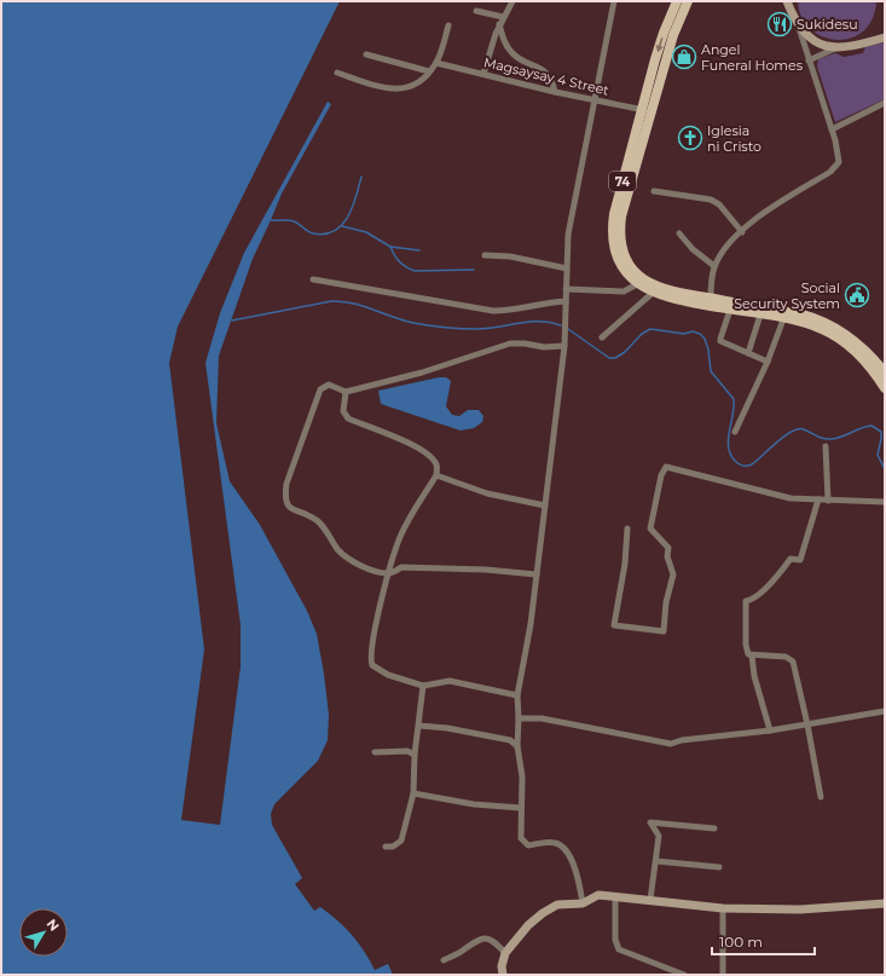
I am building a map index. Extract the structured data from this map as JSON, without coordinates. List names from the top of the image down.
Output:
{
  "streets": {
    "main road": ["74"],
    "street": ["Magsaysay 4 Street"]
  },
  "crossings": [
    ["Magsaysay 4 Street", "74"]
  ],
  "places": {
    "restaurant": ["Sukidesu"],
    "shop": ["Angel Funeral Homes"],
    "church": ["Iglesia ni Cristo"],
    "public building": ["Social Security System"]
  },
  "scale_bar": "100 m",
  "north": "top right"
}
